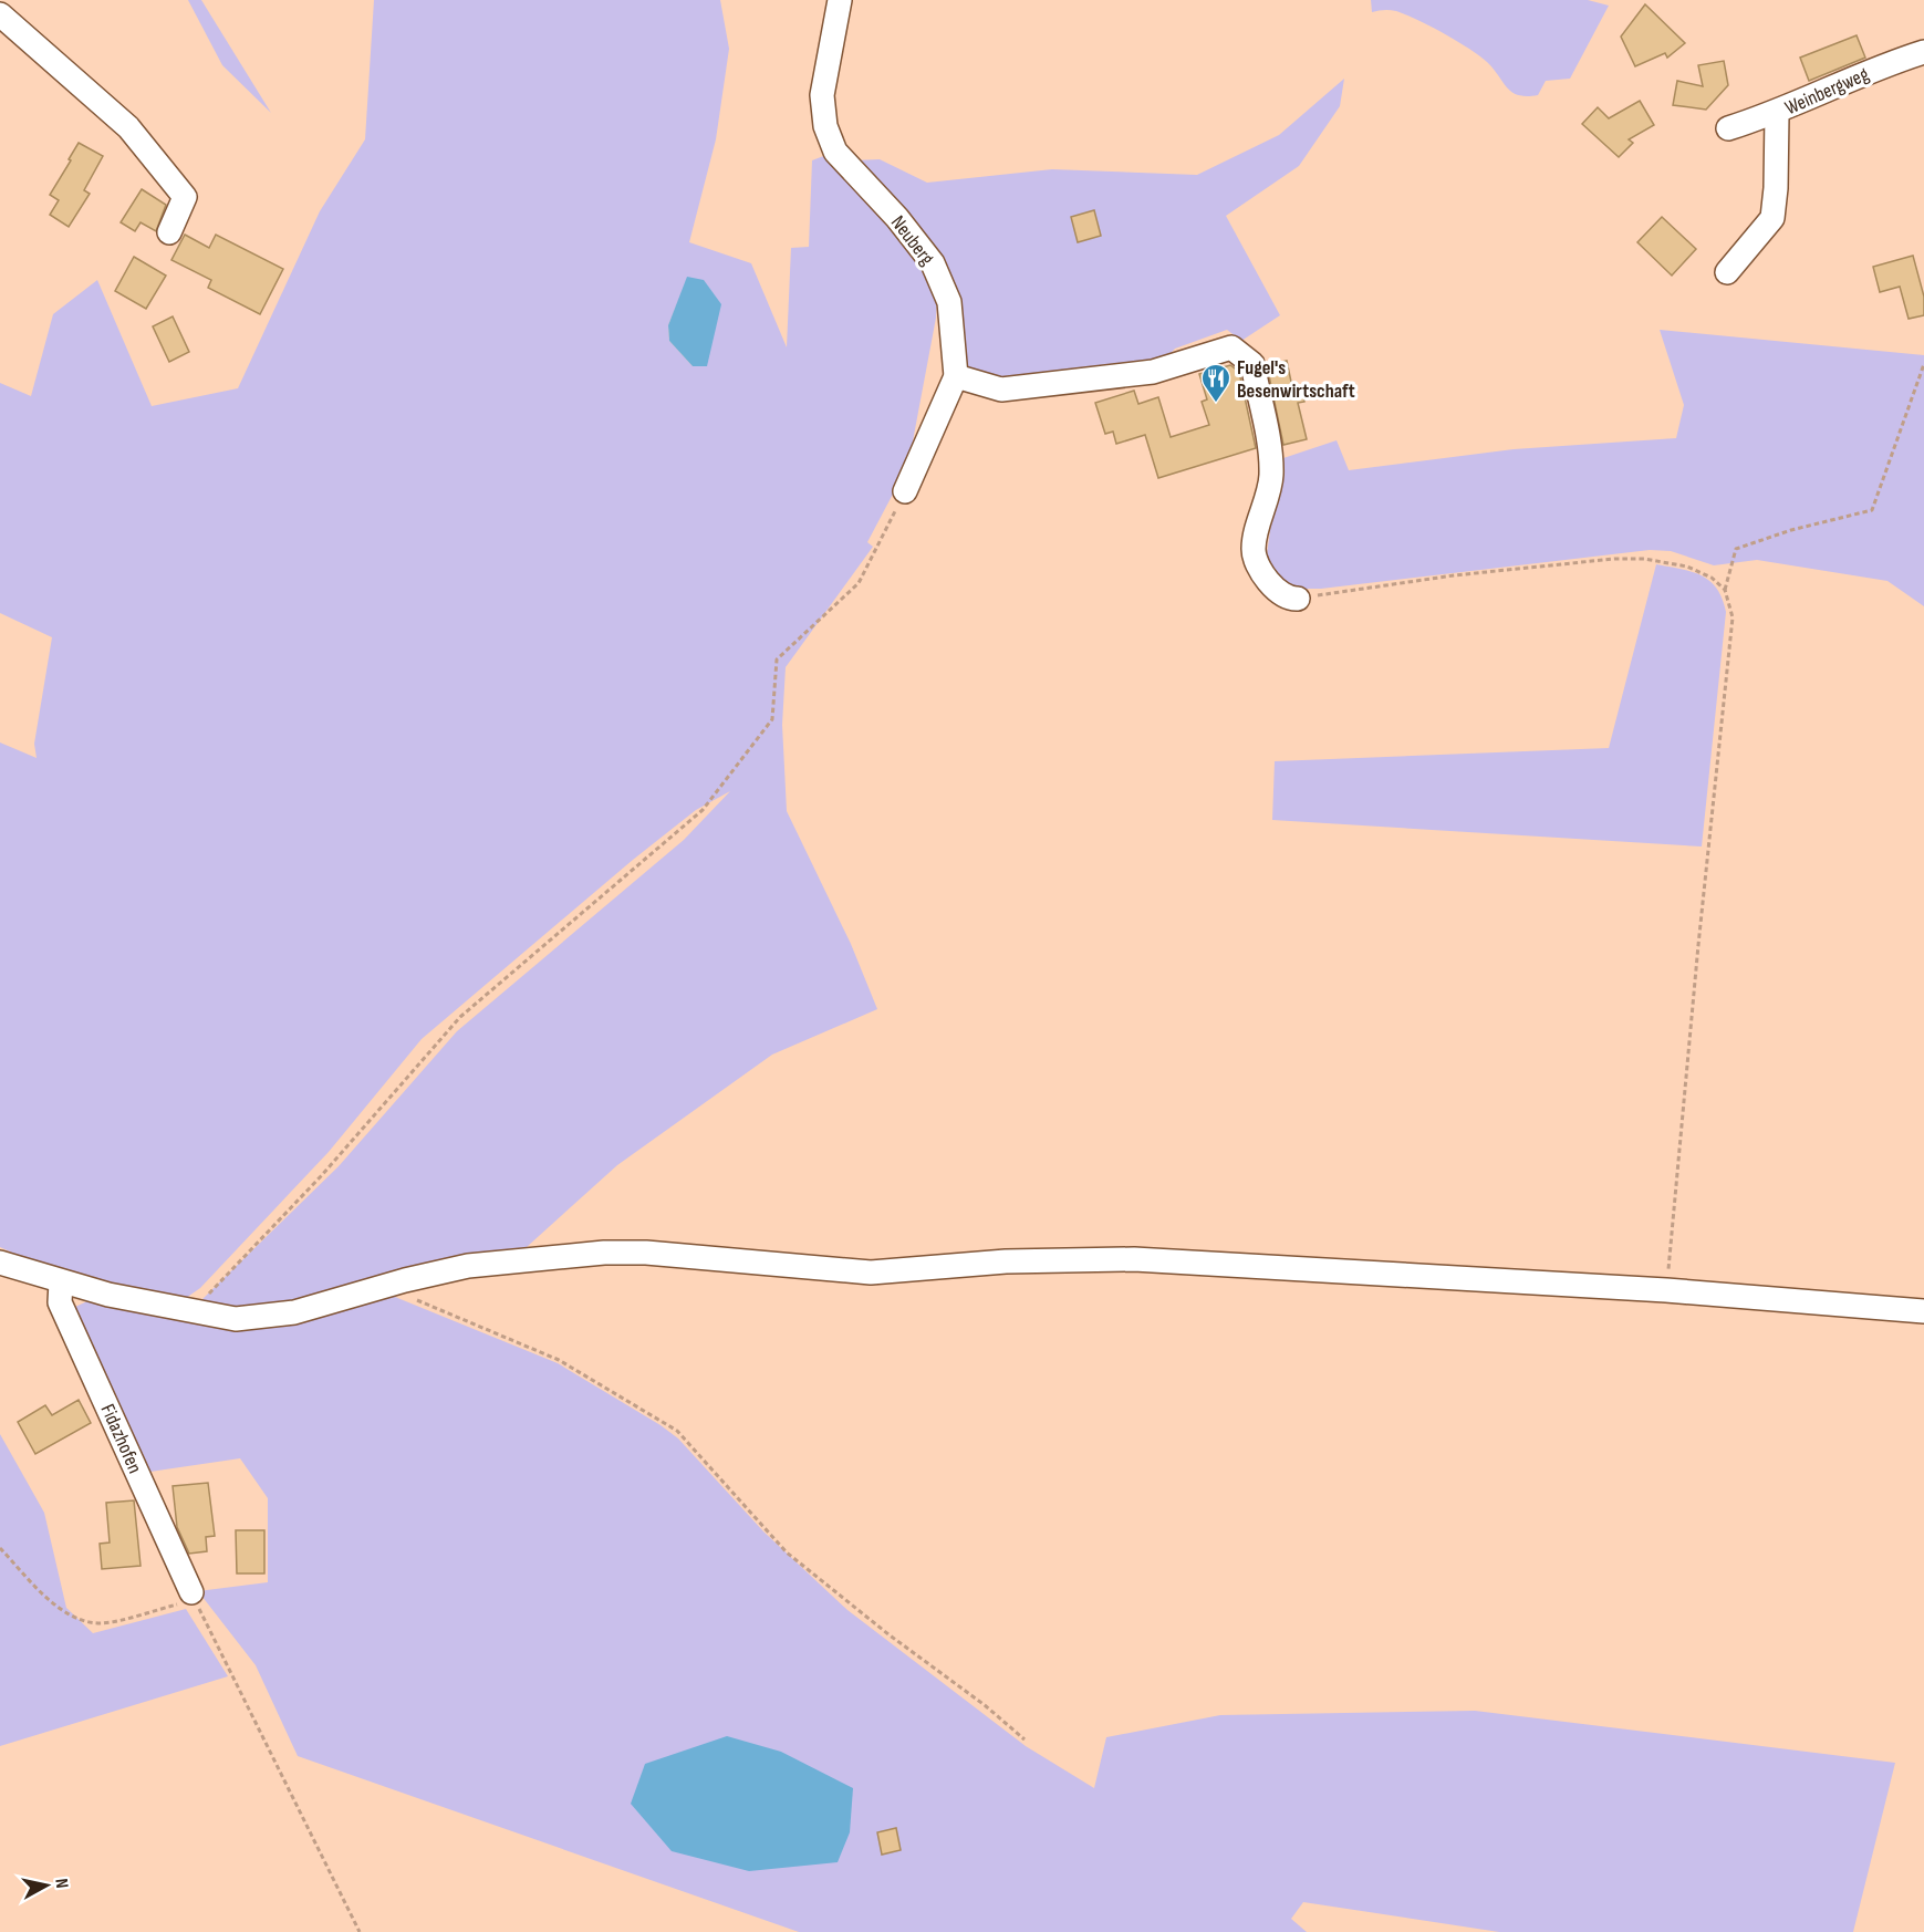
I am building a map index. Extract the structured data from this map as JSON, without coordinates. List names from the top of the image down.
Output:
{
  "streets": {
    "street": ["Weinbergweg", "Neuberg", "Fidazhofen"]
  },
  "places": {
    "restaurant": ["Fugel's Besenwirtschaft"]
  },
  "north": "right"
}
